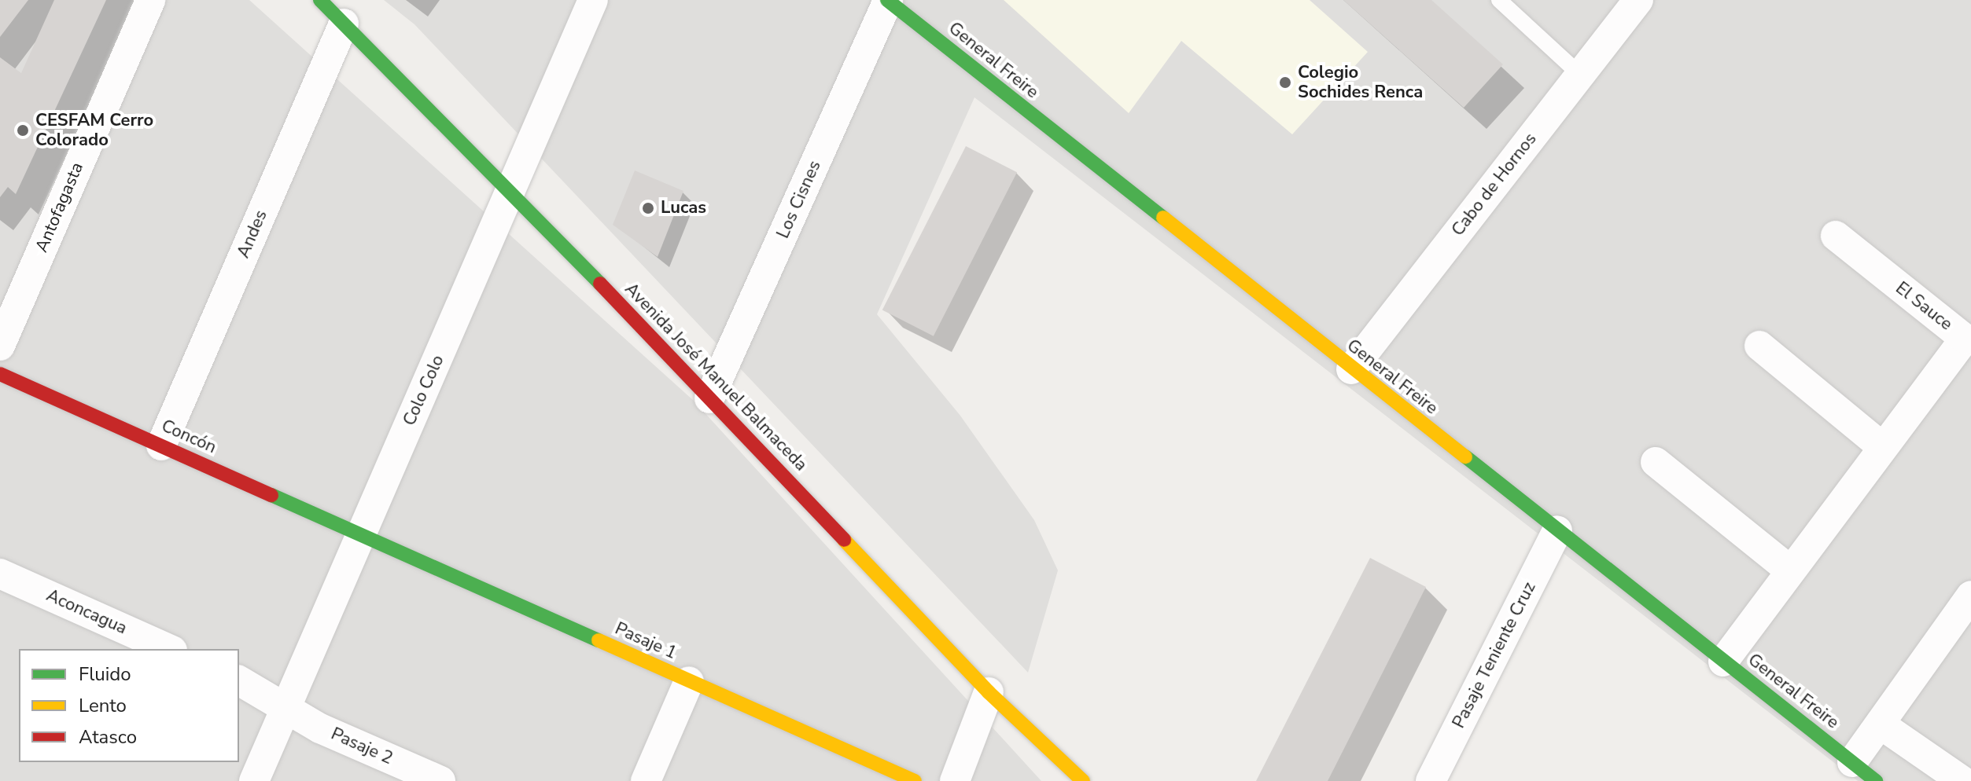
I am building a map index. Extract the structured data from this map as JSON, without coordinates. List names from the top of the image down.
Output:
{
  "streets": {
    "street": [
      "General Freire",
      "Cabo de Hornos",
      "Los Cisnes",
      "Antofagasta",
      "Andes",
      "El Sauce",
      "Avenida José Manuel Balmaceda",
      "Colo Colo",
      "Concón",
      "Aconcagua",
      "Pasaje 1",
      "Pasaje Teniente Cruz",
      "Pasaje 2"
    ]
  },
  "crossings": [
    ["General Freire", "Cabo de Hornos"],
    ["General Freire", "Los Cisnes"],
    ["General Freire", "El Sauce"],
    ["General Freire", "Pasaje Teniente Cruz"],
    ["Los Cisnes", "Avenida José Manuel Balmaceda"],
    ["Andes", "Avenida José Manuel Balmaceda"],
    ["Andes", "Concón"],
    ["Avenida José Manuel Balmaceda", "Colo Colo"],
    ["Colo Colo", "Concón"],
    ["Colo Colo", "Pasaje 1"],
    ["Colo Colo", "Pasaje 2"],
    ["Concón", "Pasaje 1"]
  ],
  "places": ["Colegio Sochides Renca", "CESFAM Cerro Colorado", "Lucas"],
  "legend": ["Fluido", "Lento", "Atasco"]
}
